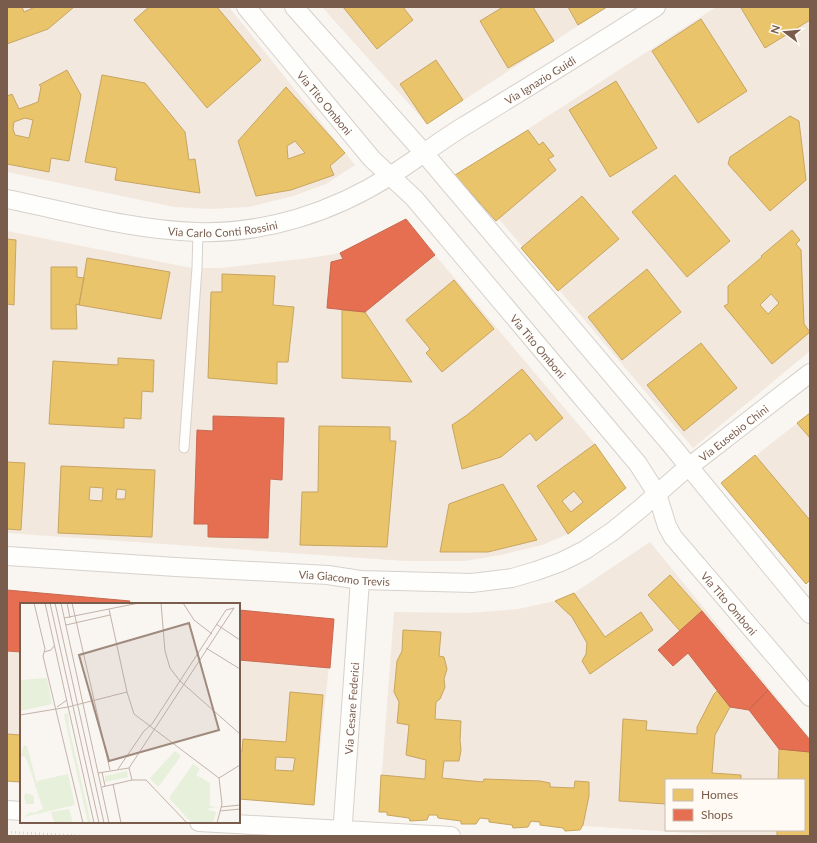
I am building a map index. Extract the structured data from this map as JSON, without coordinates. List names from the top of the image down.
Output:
{
  "streets": {
    "street": [
      "Via Ignazio Guidi",
      "Via Tito Omboni",
      "Via Carlo Conti Rossini",
      "Via Eusebio Chini",
      "Via Giacomo Trevis",
      "Via Cesare Federici"
    ]
  },
  "crossings": [
    ["Via Ignazio Guidi", "Via Carlo Conti Rossini"],
    ["Via Tito Omboni", "Via Carlo Conti Rossini"],
    ["Via Tito Omboni", "Via Eusebio Chini"],
    ["Via Tito Omboni", "Via Giacomo Trevis"],
    ["Via Eusebio Chini", "Via Giacomo Trevis"],
    ["Via Giacomo Trevis", "Via Cesare Federici"]
  ],
  "legend": ["Homes", "Shops"],
  "north": "left"
}
